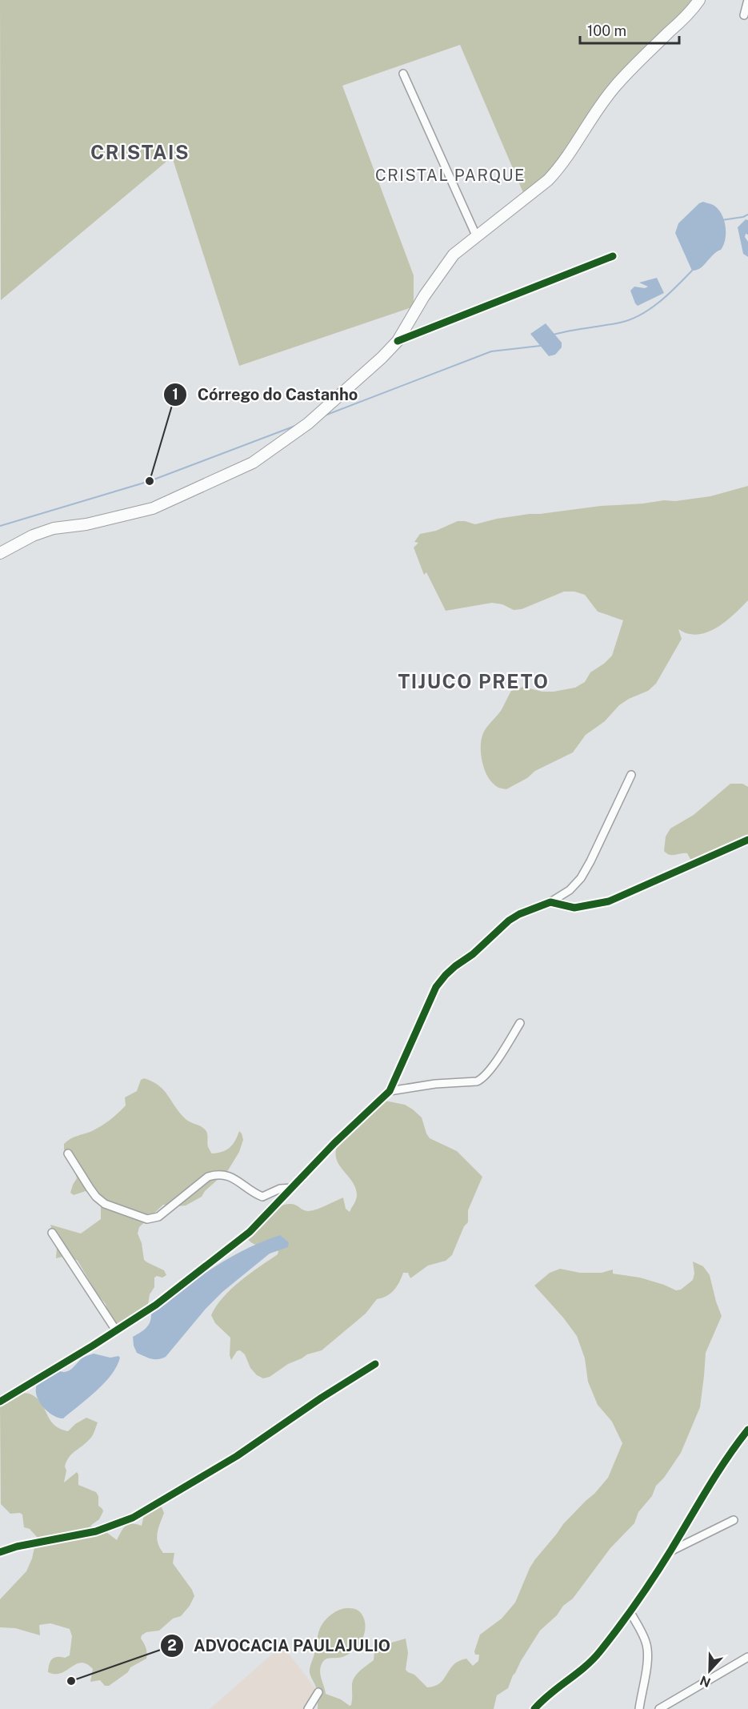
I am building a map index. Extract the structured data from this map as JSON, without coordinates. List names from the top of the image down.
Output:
{
  "districts": ["CRISTAIS", "CRISTAL PARQUE", "TIJUCO PRETO"],
  "places": ["Córrego do Castanho", "ADVOCACIA PAULAJULIO"],
  "scale_bar": "100 m",
  "north": "bottom"
}
